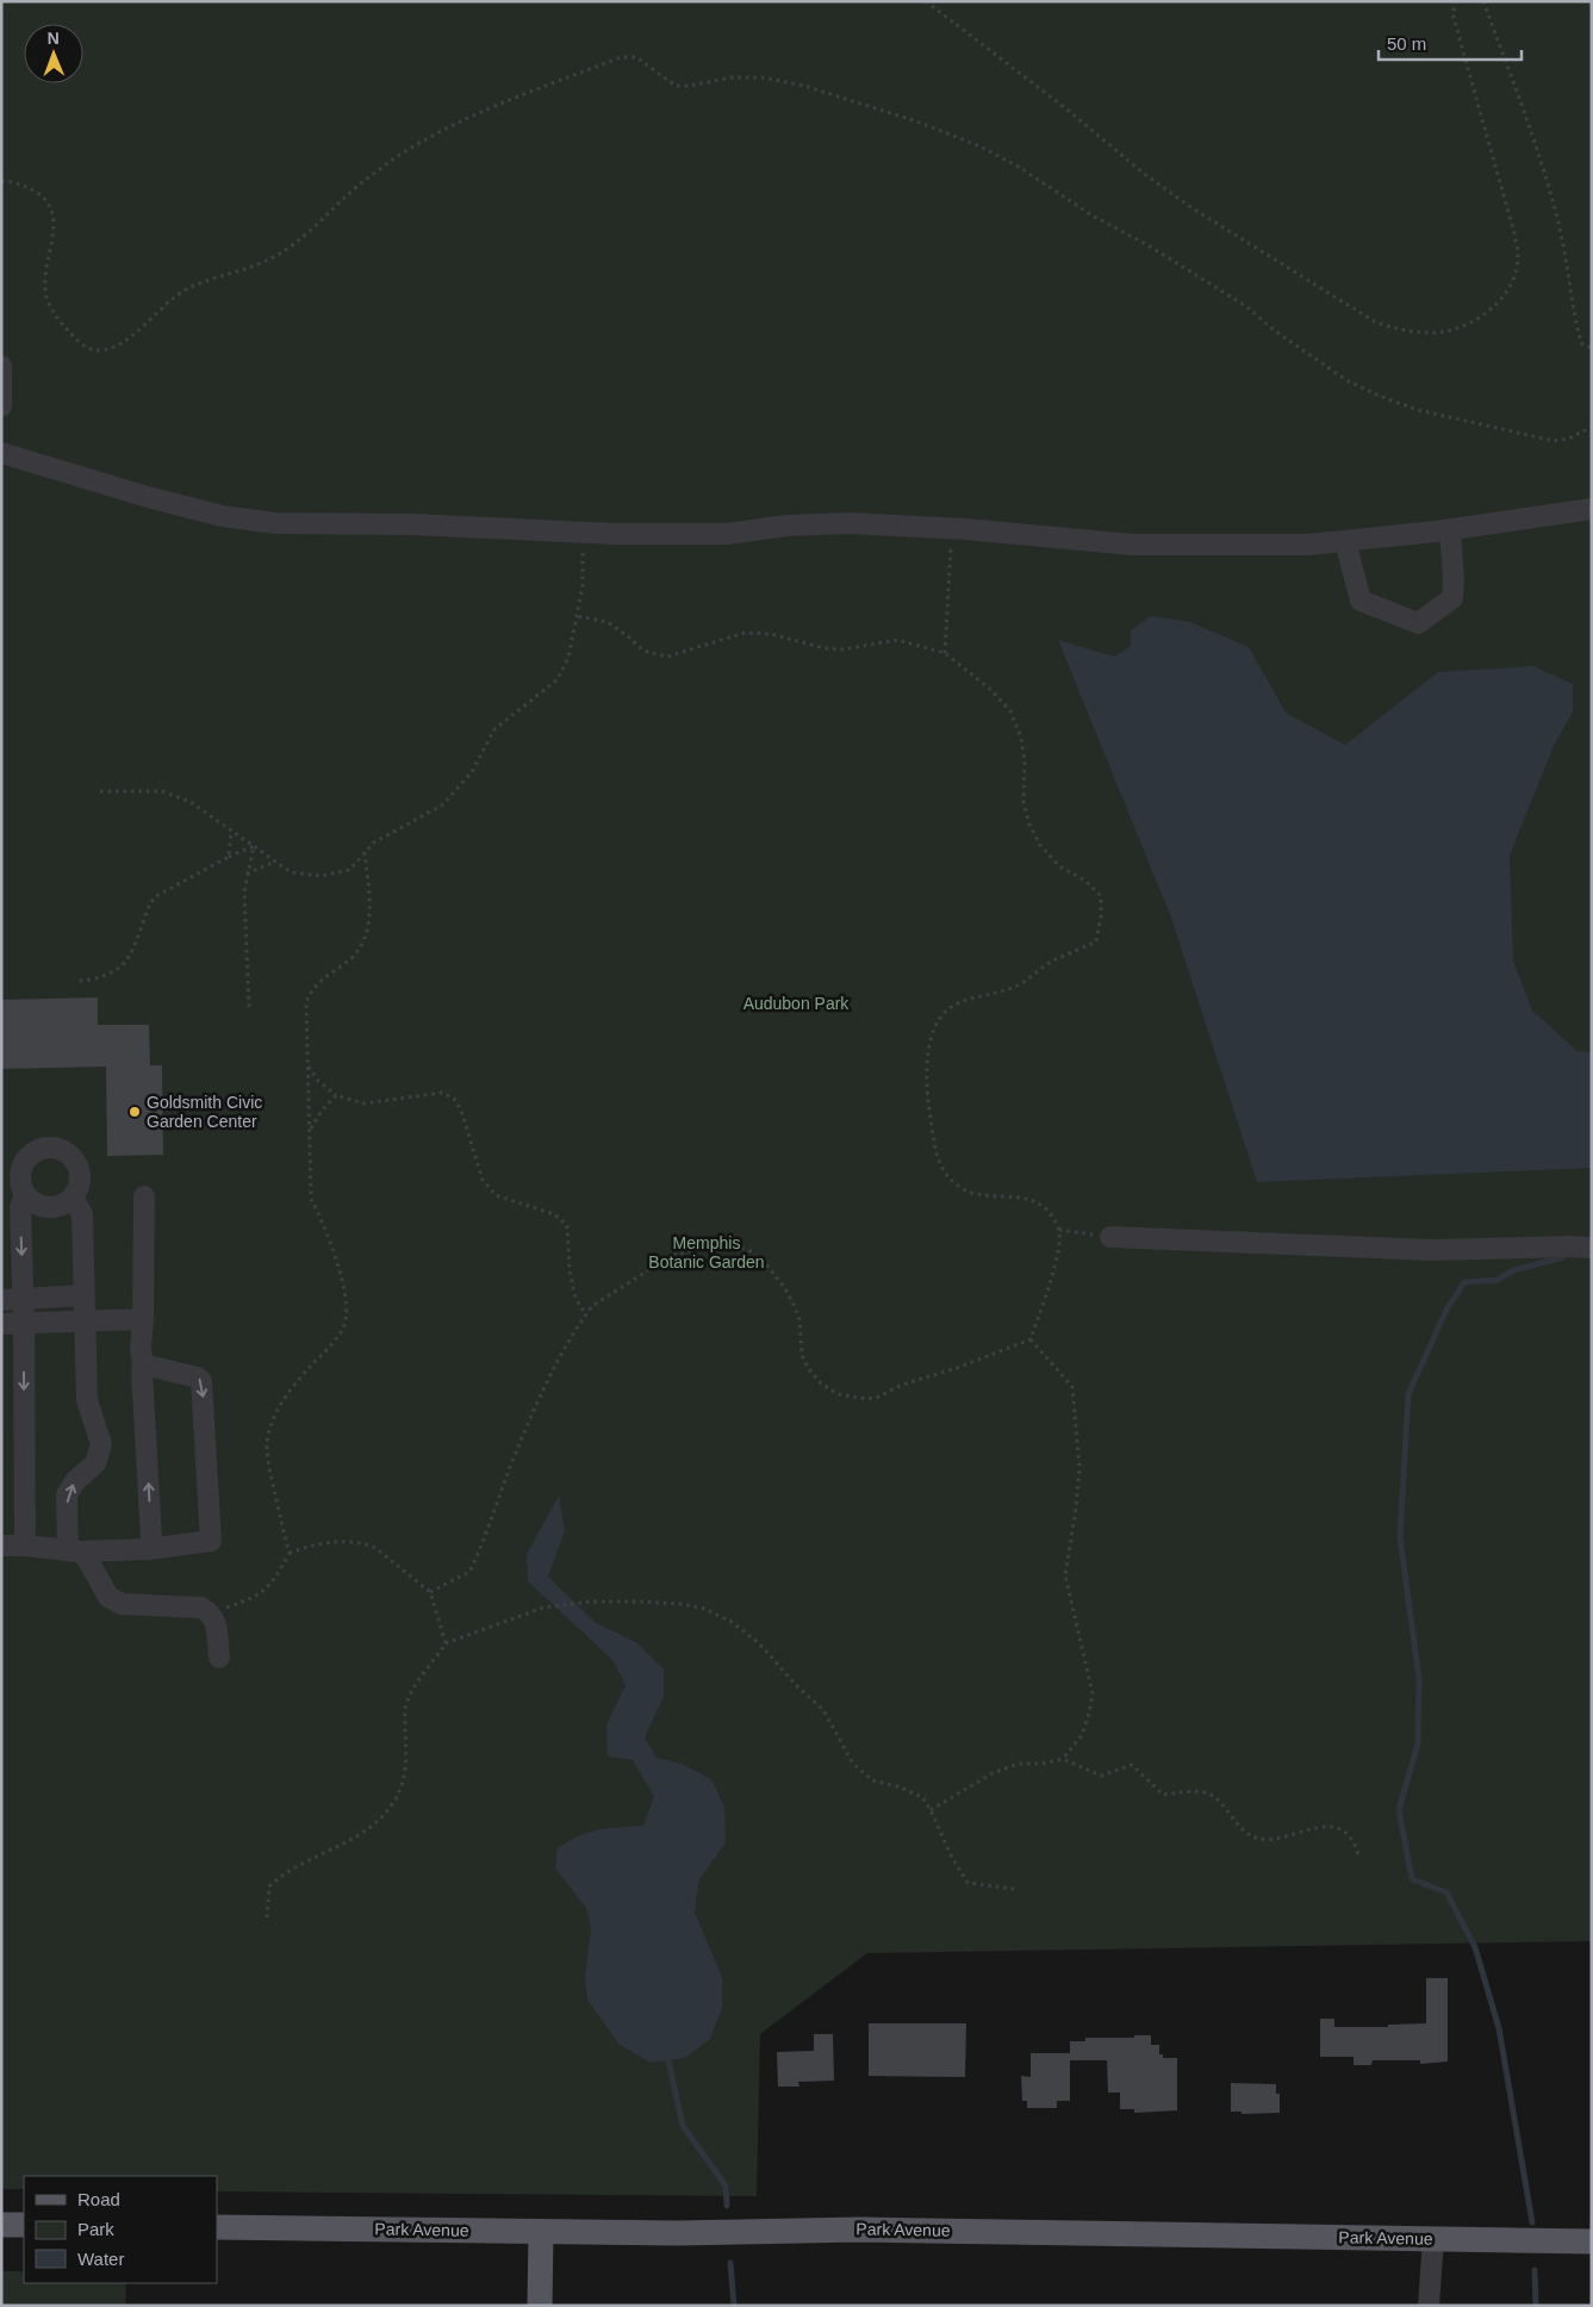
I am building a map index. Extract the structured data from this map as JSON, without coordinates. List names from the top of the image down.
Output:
{
  "streets": {
    "main road": ["Park Avenue"]
  },
  "parks": ["Audubon Park", "Memphis Botanic Garden"],
  "places": ["Goldsmith Civic Garden Center"],
  "legend": ["Road", "Park", "Water"],
  "scale_bar": "50 m",
  "north": "top"
}
